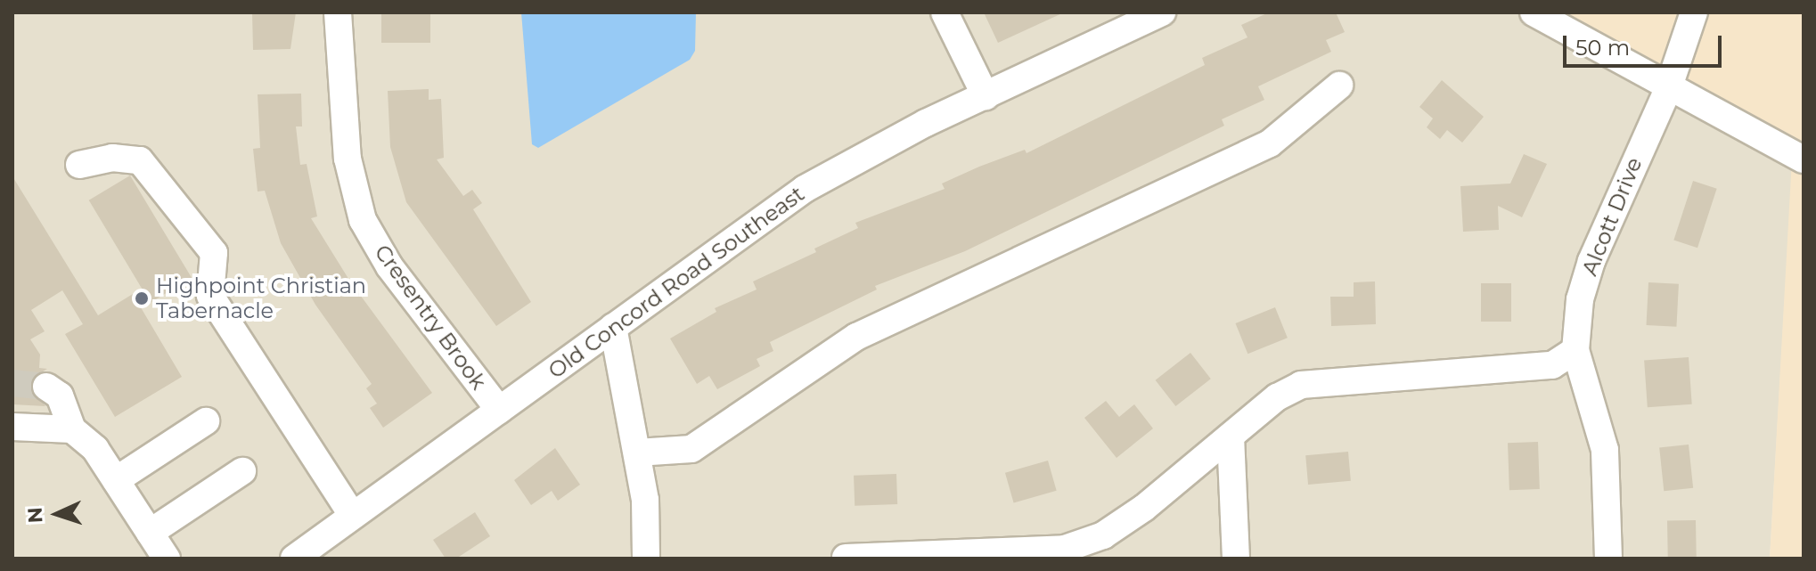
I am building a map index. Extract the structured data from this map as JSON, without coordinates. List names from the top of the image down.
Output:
{
  "streets": {
    "street": ["Alcott Drive", "Old Concord Road Southeast", "Cresentry Brook"]
  },
  "crossings": [
    ["Old Concord Road Southeast", "Cresentry Brook"]
  ],
  "places": ["Highpoint Christian Tabernacle"],
  "scale_bar": "50 m",
  "north": "left"
}
